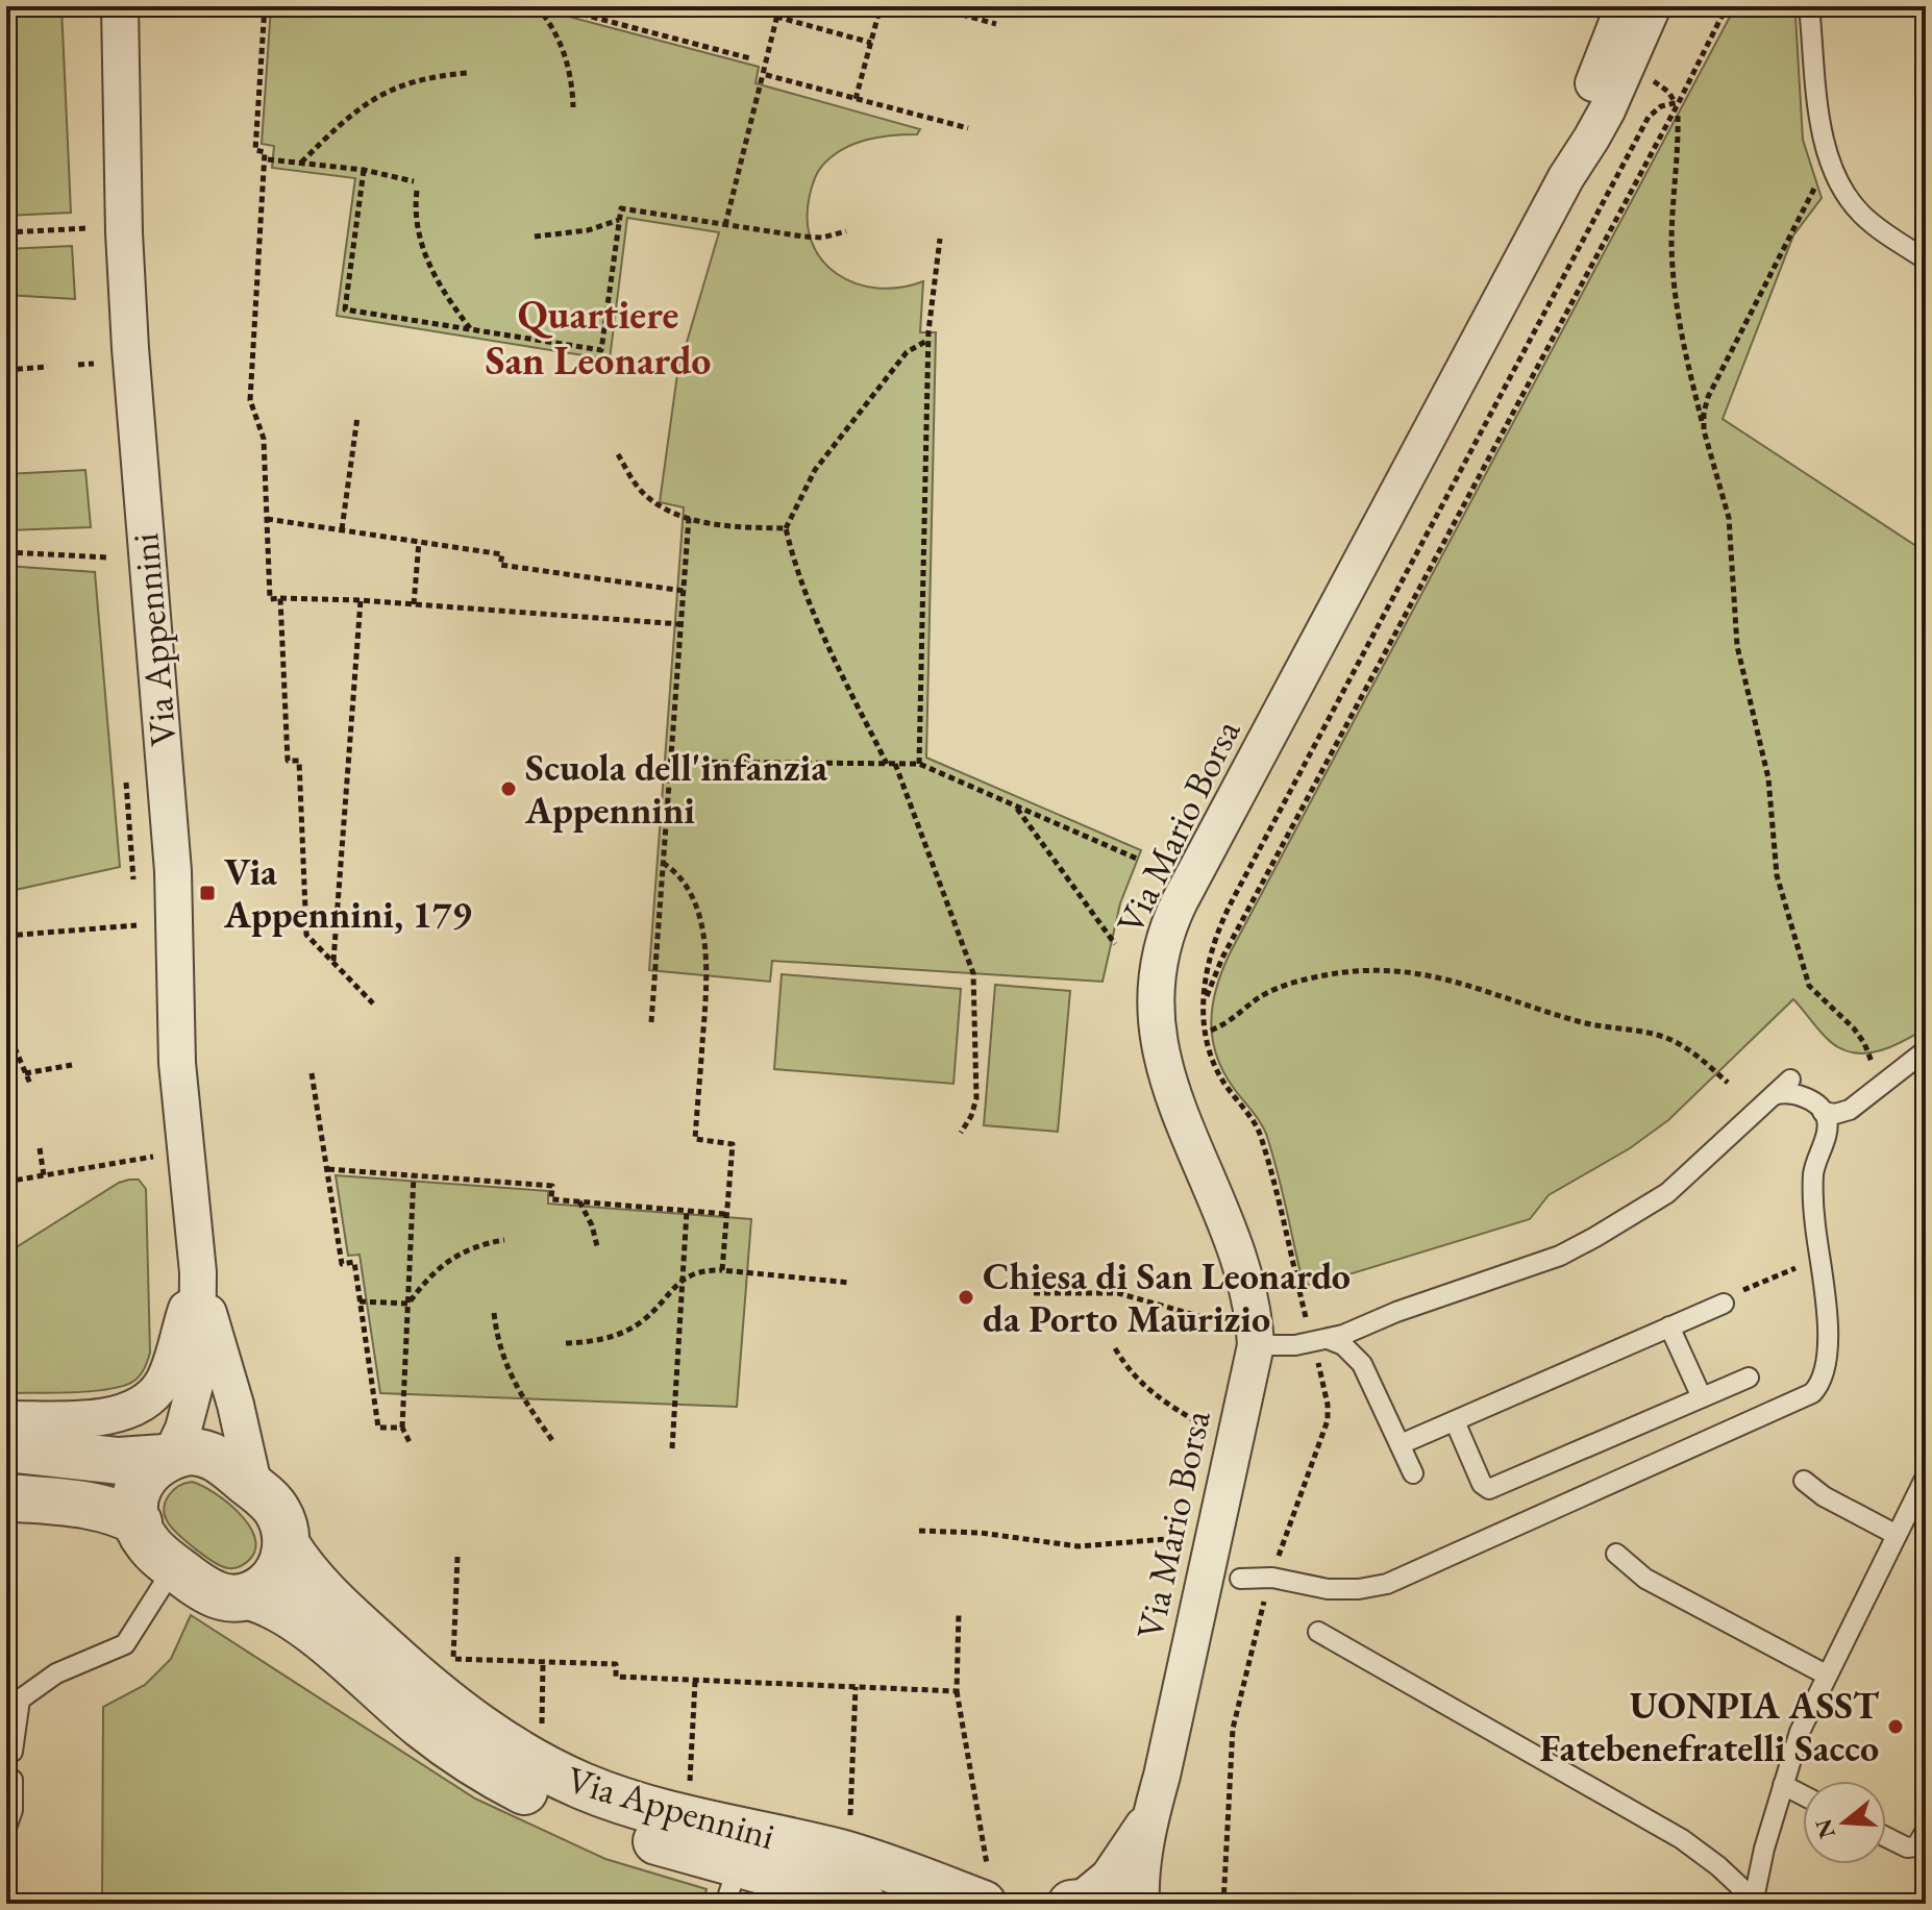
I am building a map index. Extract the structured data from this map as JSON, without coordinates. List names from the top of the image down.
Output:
{
  "streets": {
    "street": ["Via Appennini", "Via Mario Borsa"]
  },
  "districts": ["Quartiere San Leonardo"],
  "places": {
    "other": ["Scuola dell'infanzia Appennini", "Chiesa di San Leonardo da Porto Maurizio", "UONPIA ASST Fatebenefratelli Sacco"],
    "transit": ["Via Appennini, 179"]
  },
  "north": "left"
}
